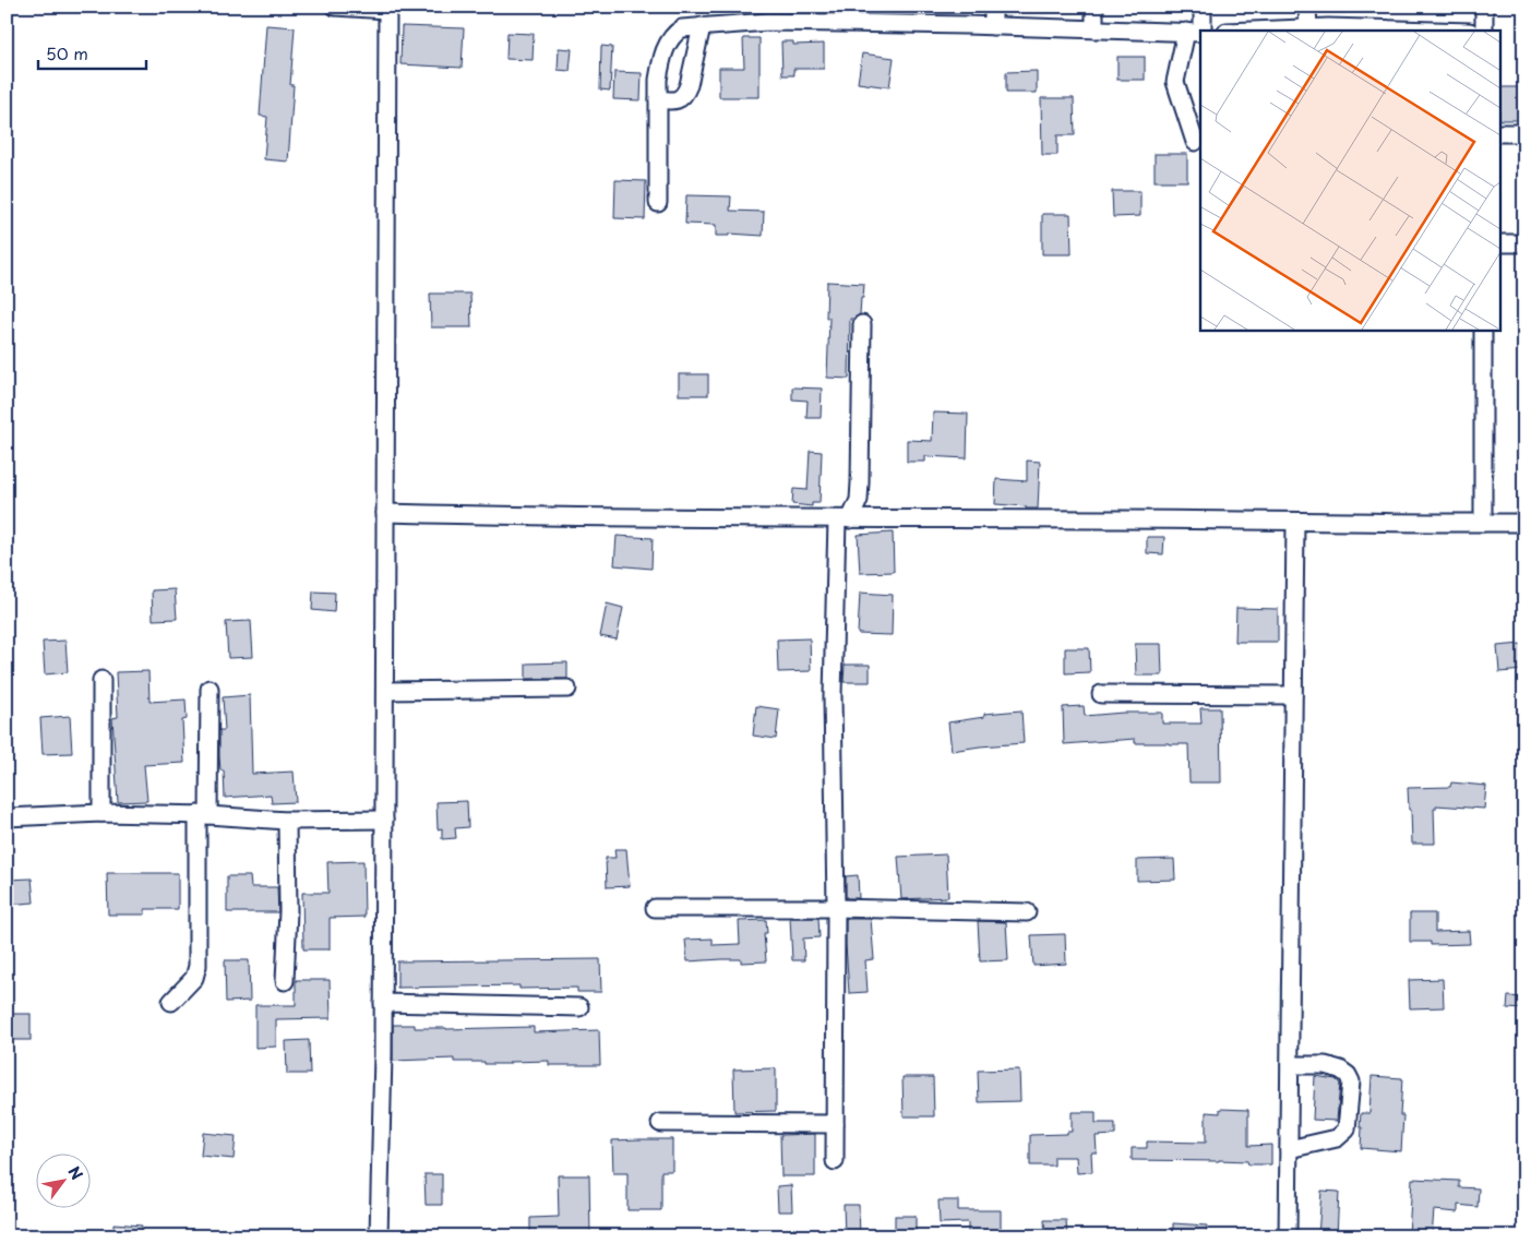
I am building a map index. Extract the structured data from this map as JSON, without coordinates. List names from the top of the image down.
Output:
{
  "scale_bar": "50 m",
  "north": "top right"
}
